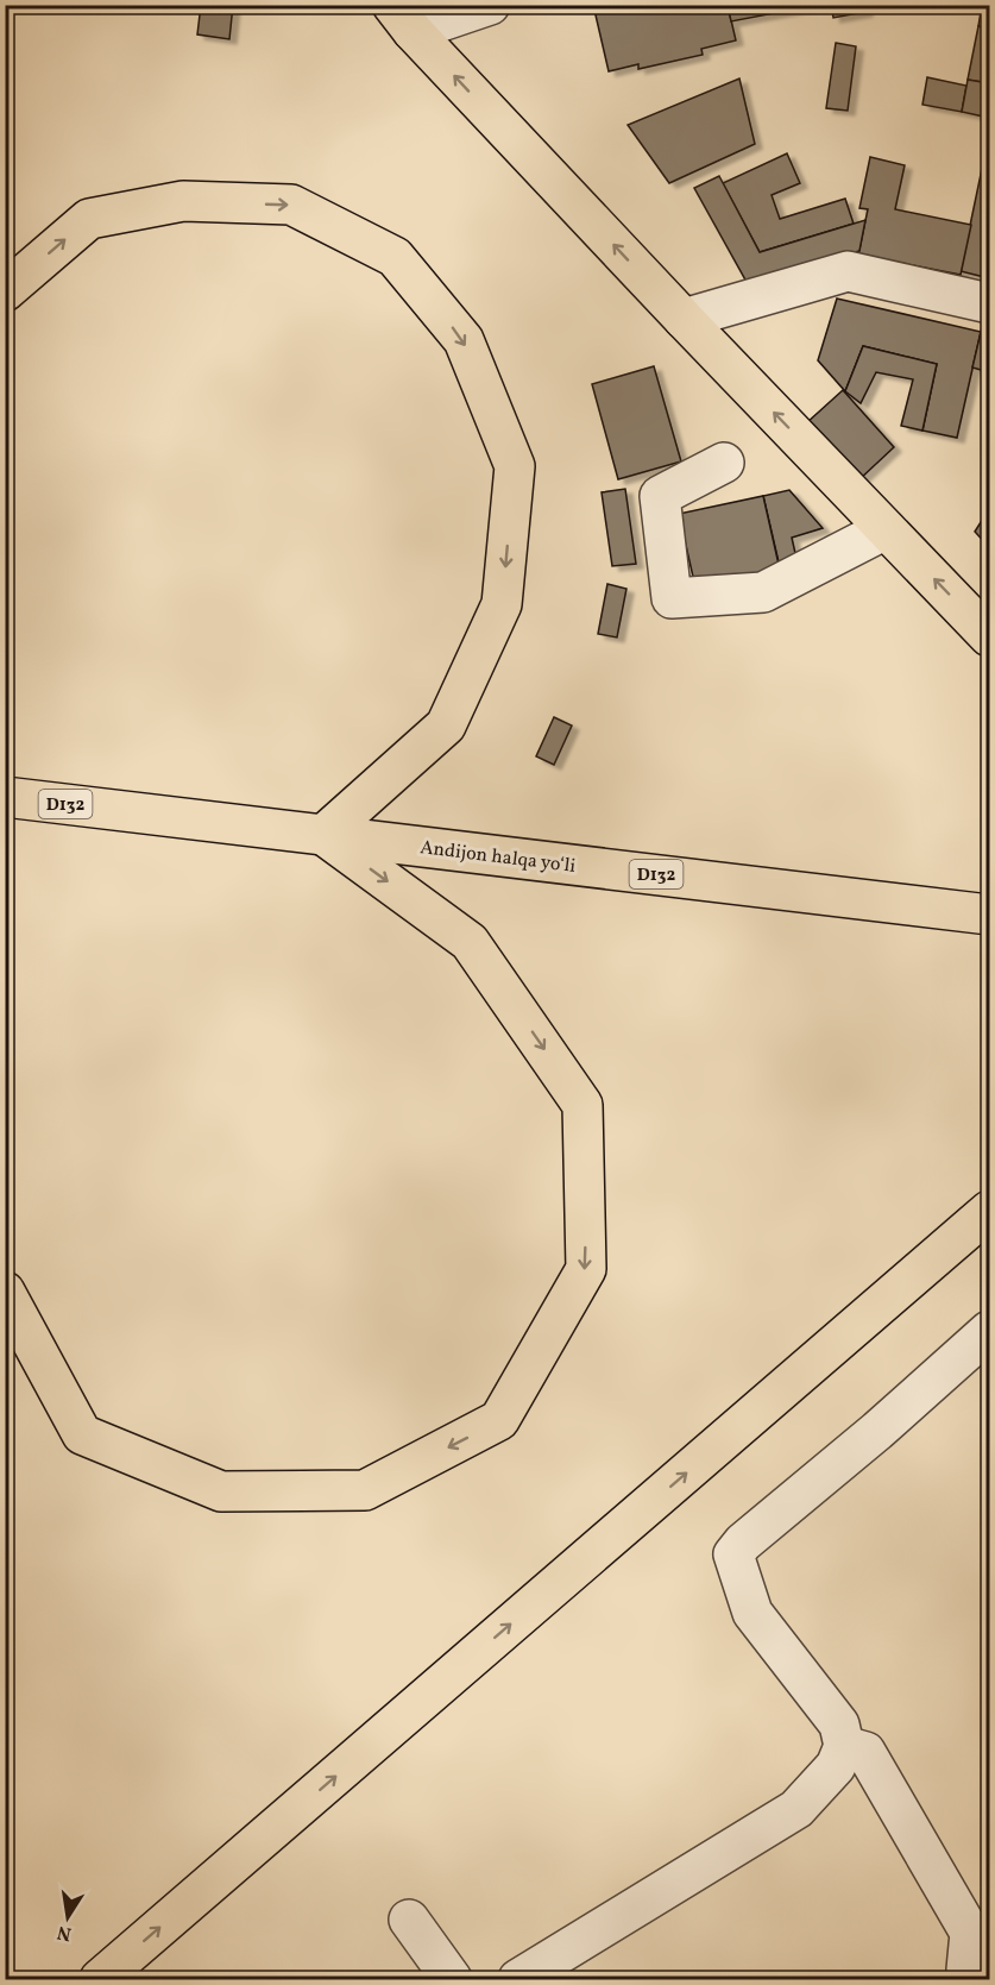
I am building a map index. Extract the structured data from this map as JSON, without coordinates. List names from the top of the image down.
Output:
{
  "streets": {
    "main road": ["D132", "Andijon halqa yo‘li"]
  },
  "north": "bottom"
}
